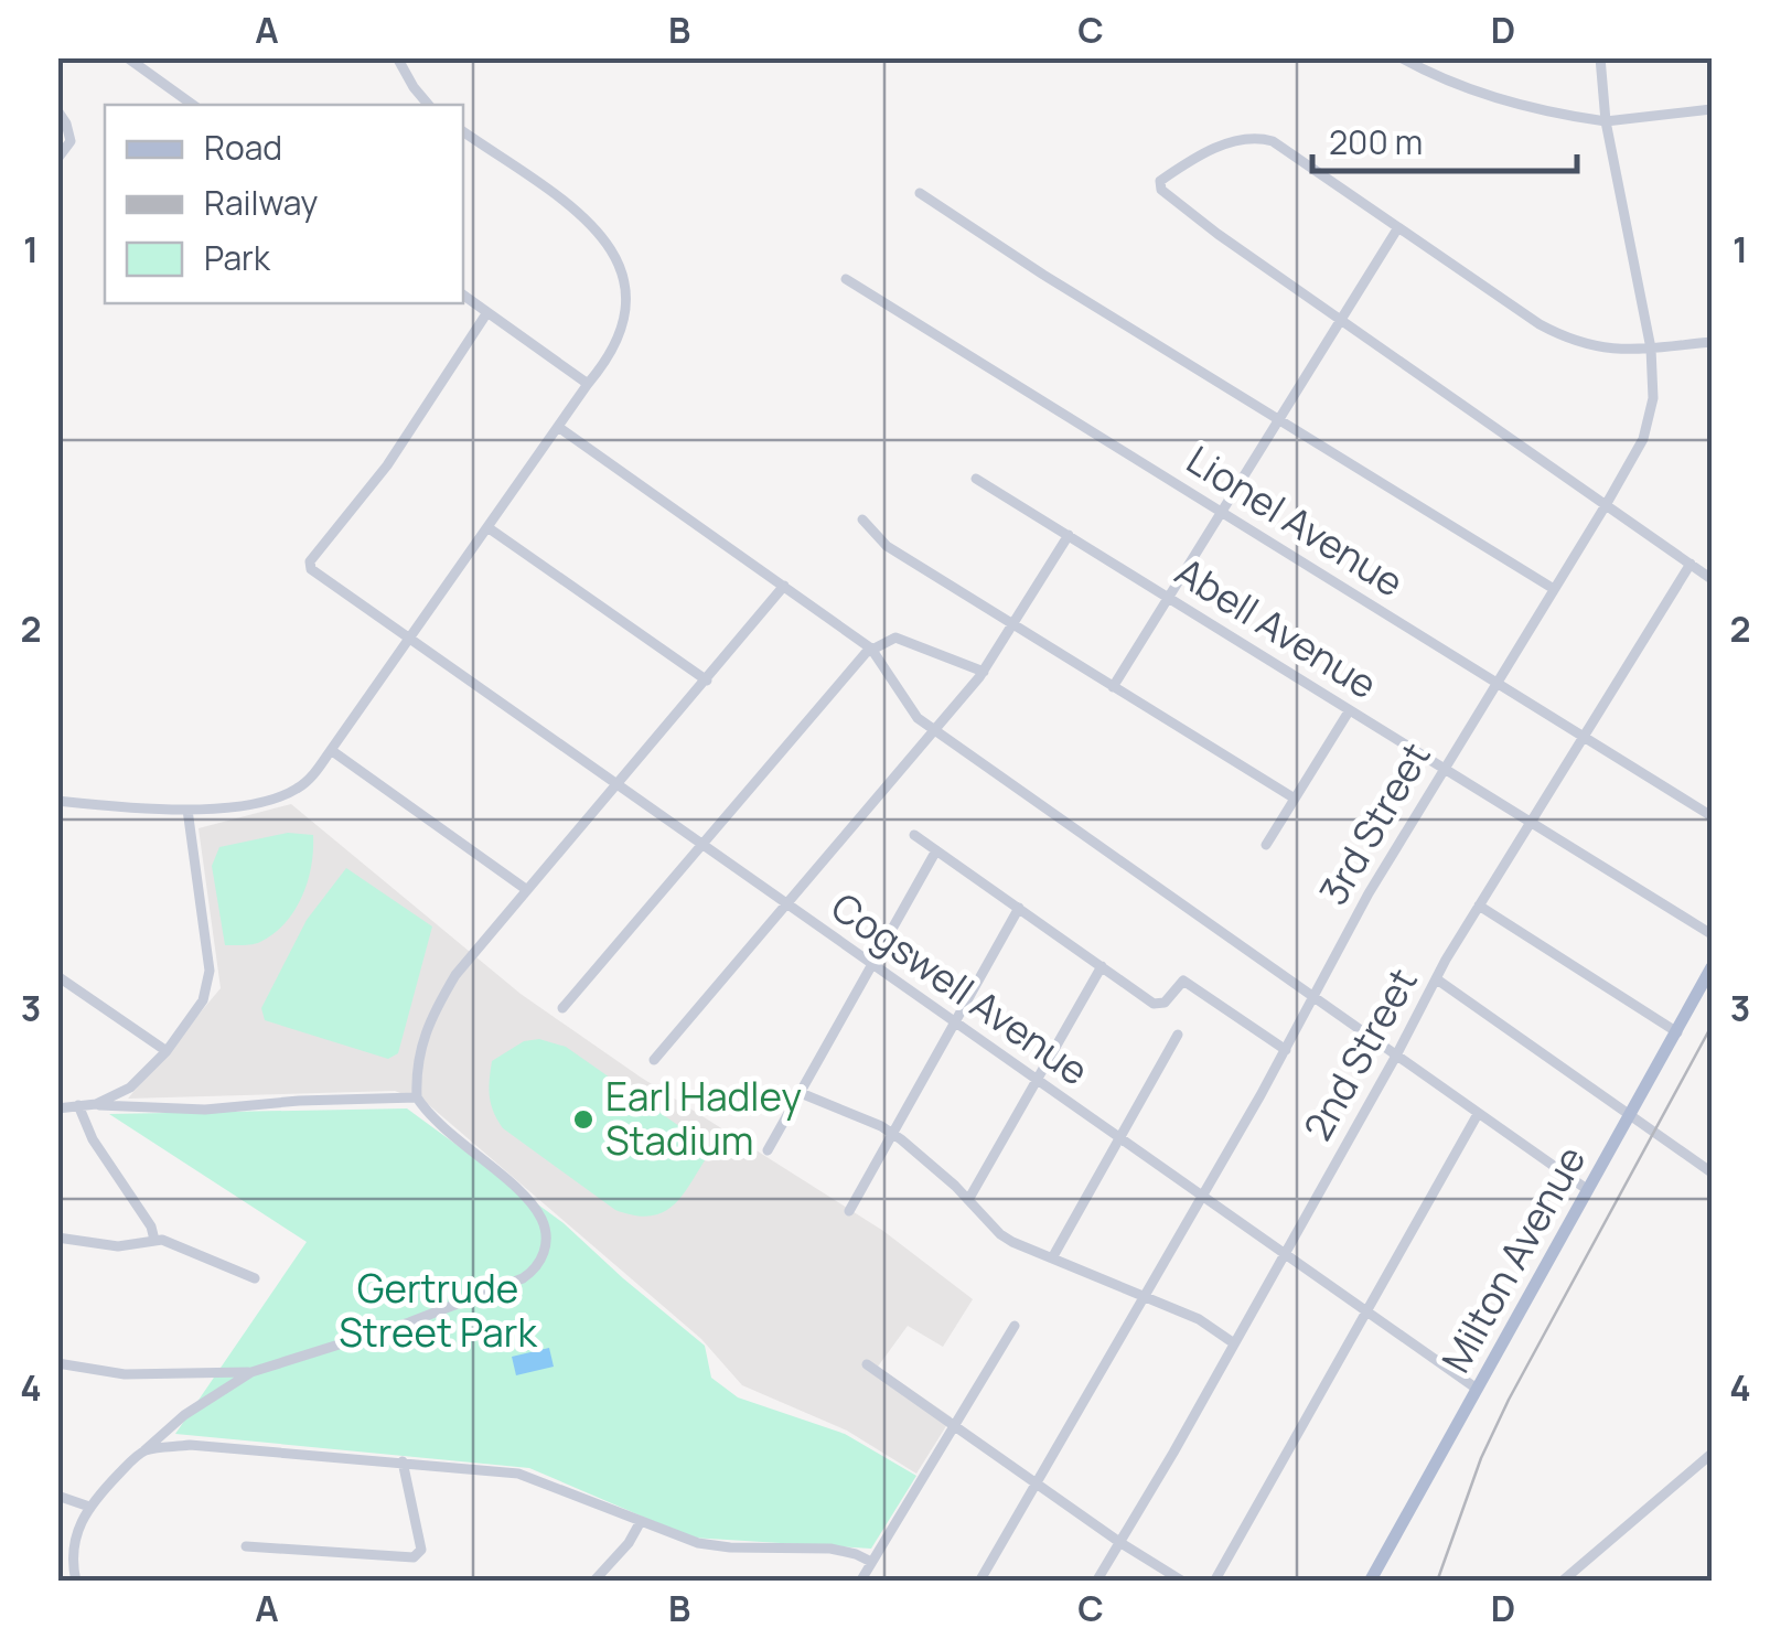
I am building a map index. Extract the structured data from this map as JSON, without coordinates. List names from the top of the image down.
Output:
{
  "streets": {
    "main road": ["Milton Avenue"],
    "street": [
      "Lionel Avenue",
      "Abell Avenue",
      "3rd Street",
      "Cogswell Avenue",
      "2nd Street"
    ]
  },
  "crossings": [
    ["Lionel Avenue", "3rd Street"],
    ["Lionel Avenue", "2nd Street"],
    ["Abell Avenue", "3rd Street"],
    ["Abell Avenue", "2nd Street"],
    ["3rd Street", "Cogswell Avenue"],
    ["Cogswell Avenue", "2nd Street"],
    ["Cogswell Avenue", "Milton Avenue"]
  ],
  "parks": ["Gertrude Street Park"],
  "places": ["Earl Hadley Stadium"],
  "legend": ["Road", "Railway", "Park"],
  "scale_bar": "200 m",
  "grid": {
    "columns": [
      "A",
      "B",
      "C",
      "D"
    ],
    "rows": [
      "1",
      "2",
      "3",
      "4"
    ]
  }
}
